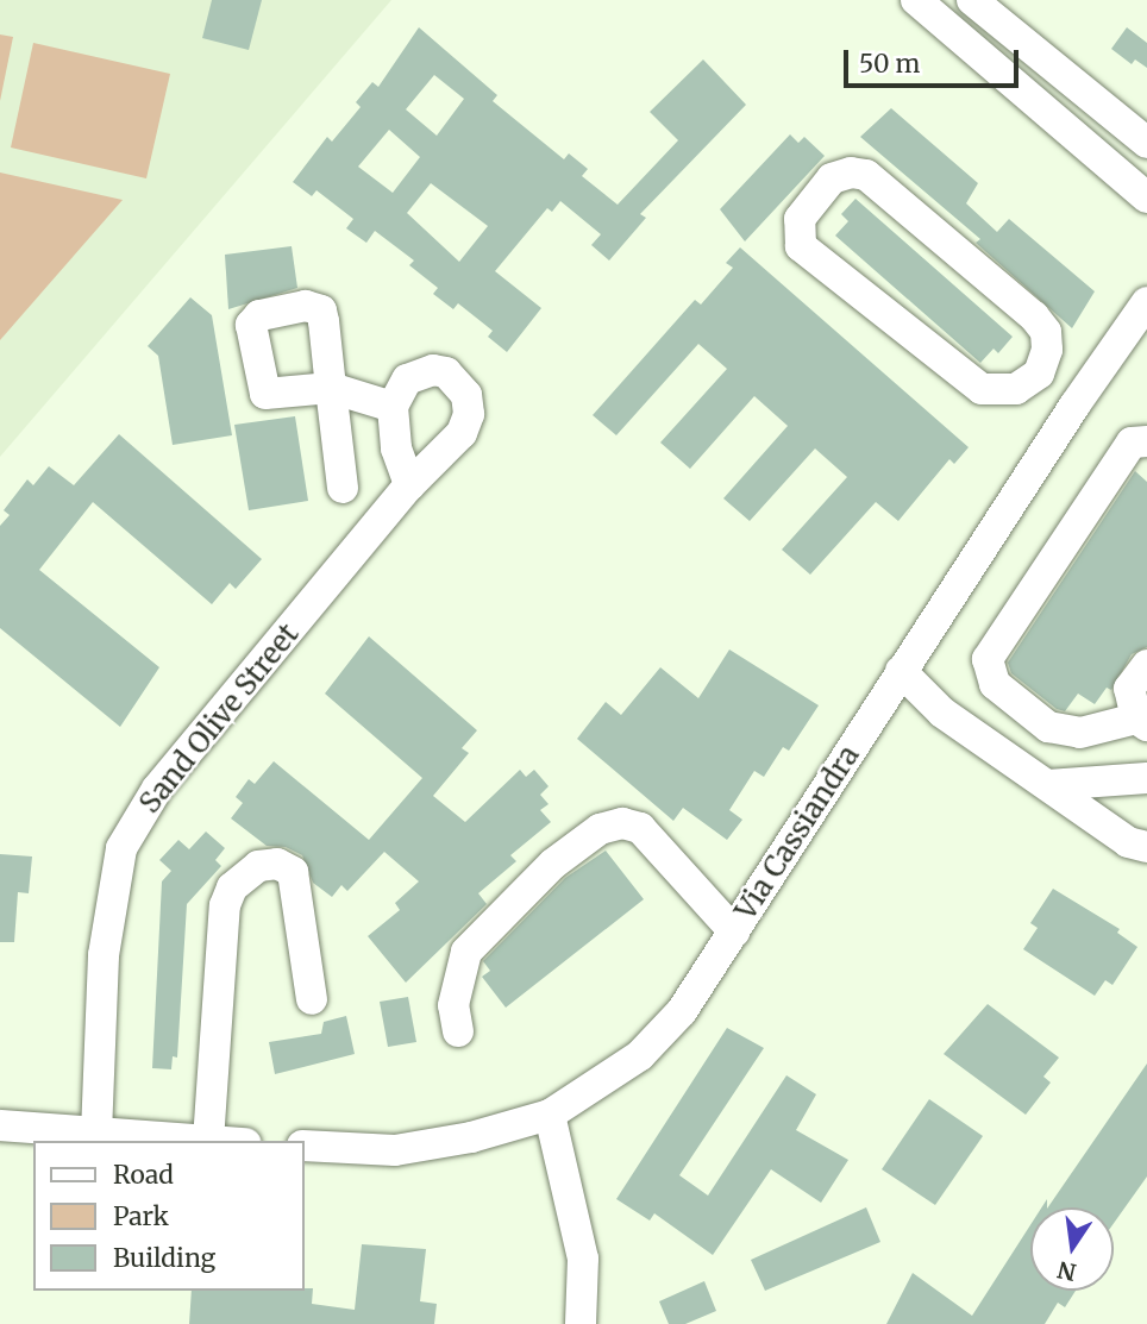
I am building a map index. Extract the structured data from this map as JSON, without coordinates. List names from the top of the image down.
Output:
{
  "streets": {
    "street": ["Sand Olive Street", "Via Cassiandra"]
  },
  "legend": ["Road", "Park", "Building"],
  "scale_bar": "50 m",
  "north": "bottom"
}
